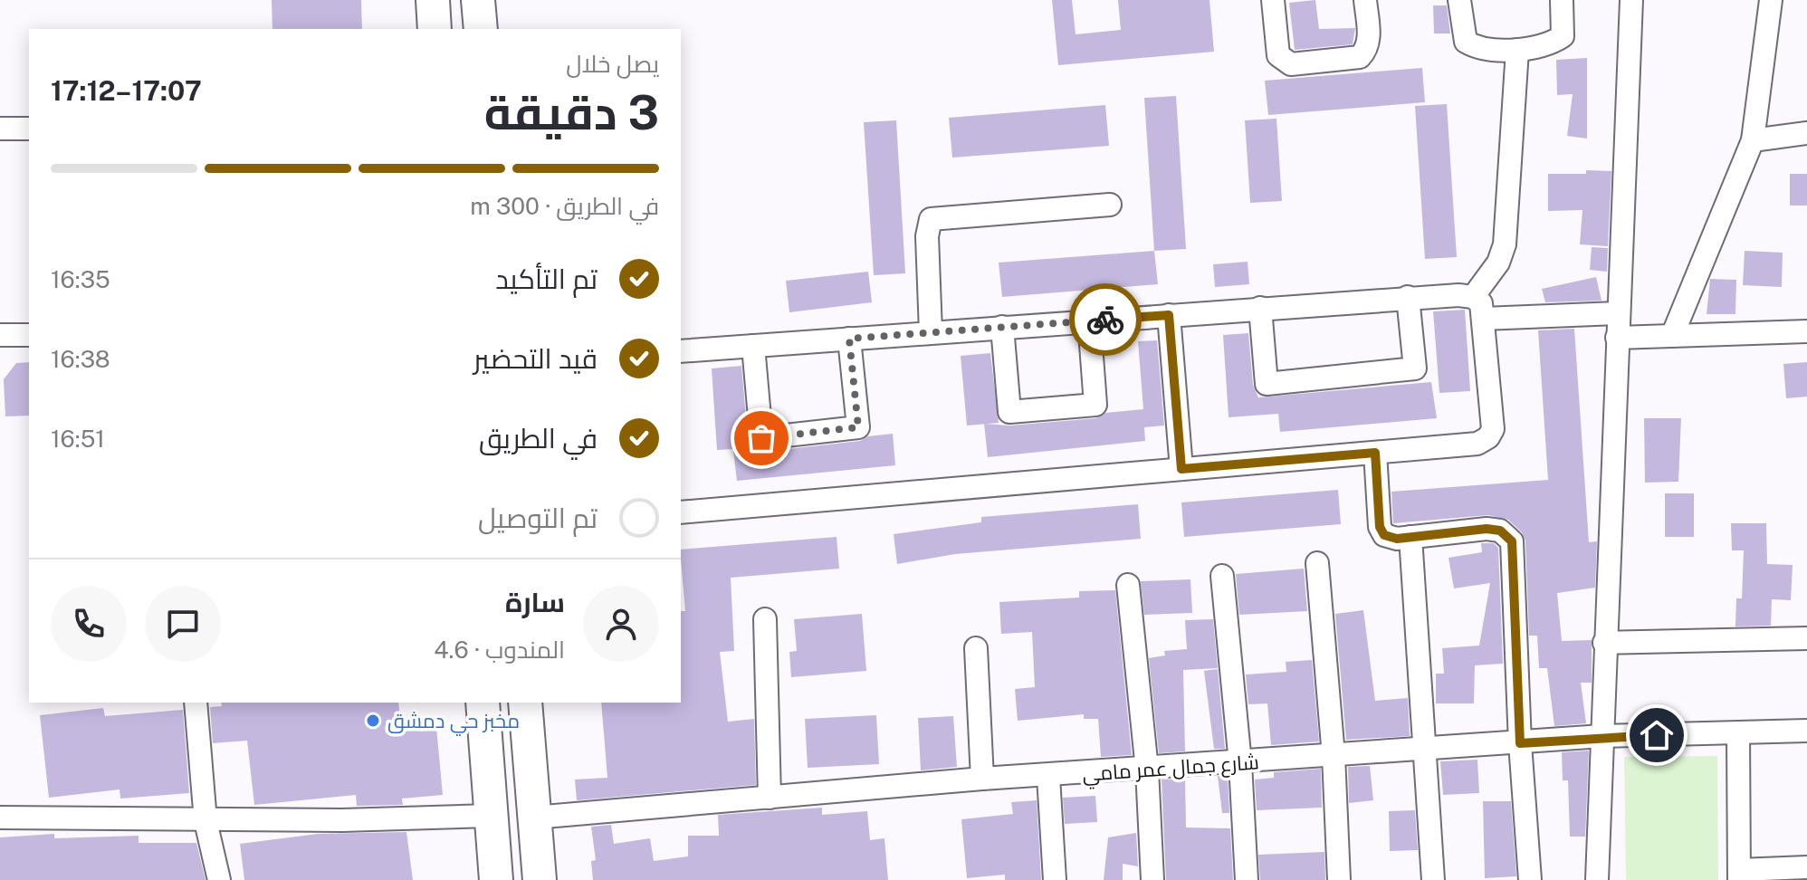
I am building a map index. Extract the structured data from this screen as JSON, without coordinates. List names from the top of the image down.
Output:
{
  "streets": {
    "street": ["شارع جمال عمر مامي"]
  },
  "places": ["مخبز حي دمشق"],
  "page": {
    "heading": ["3 دقيقة", "يصل خلال", "17:07–17:12"],
    "panel": ["سارة", "المندوب · 4.6"],
    "bar": "في الطريق · 300 m",
    "list": [
      ["تم التأكيد", "16:35"],
      ["قيد التحضير", "16:38"],
      ["في الطريق", "16:51"],
      "تم التوصيل"
    ]
  }
}
